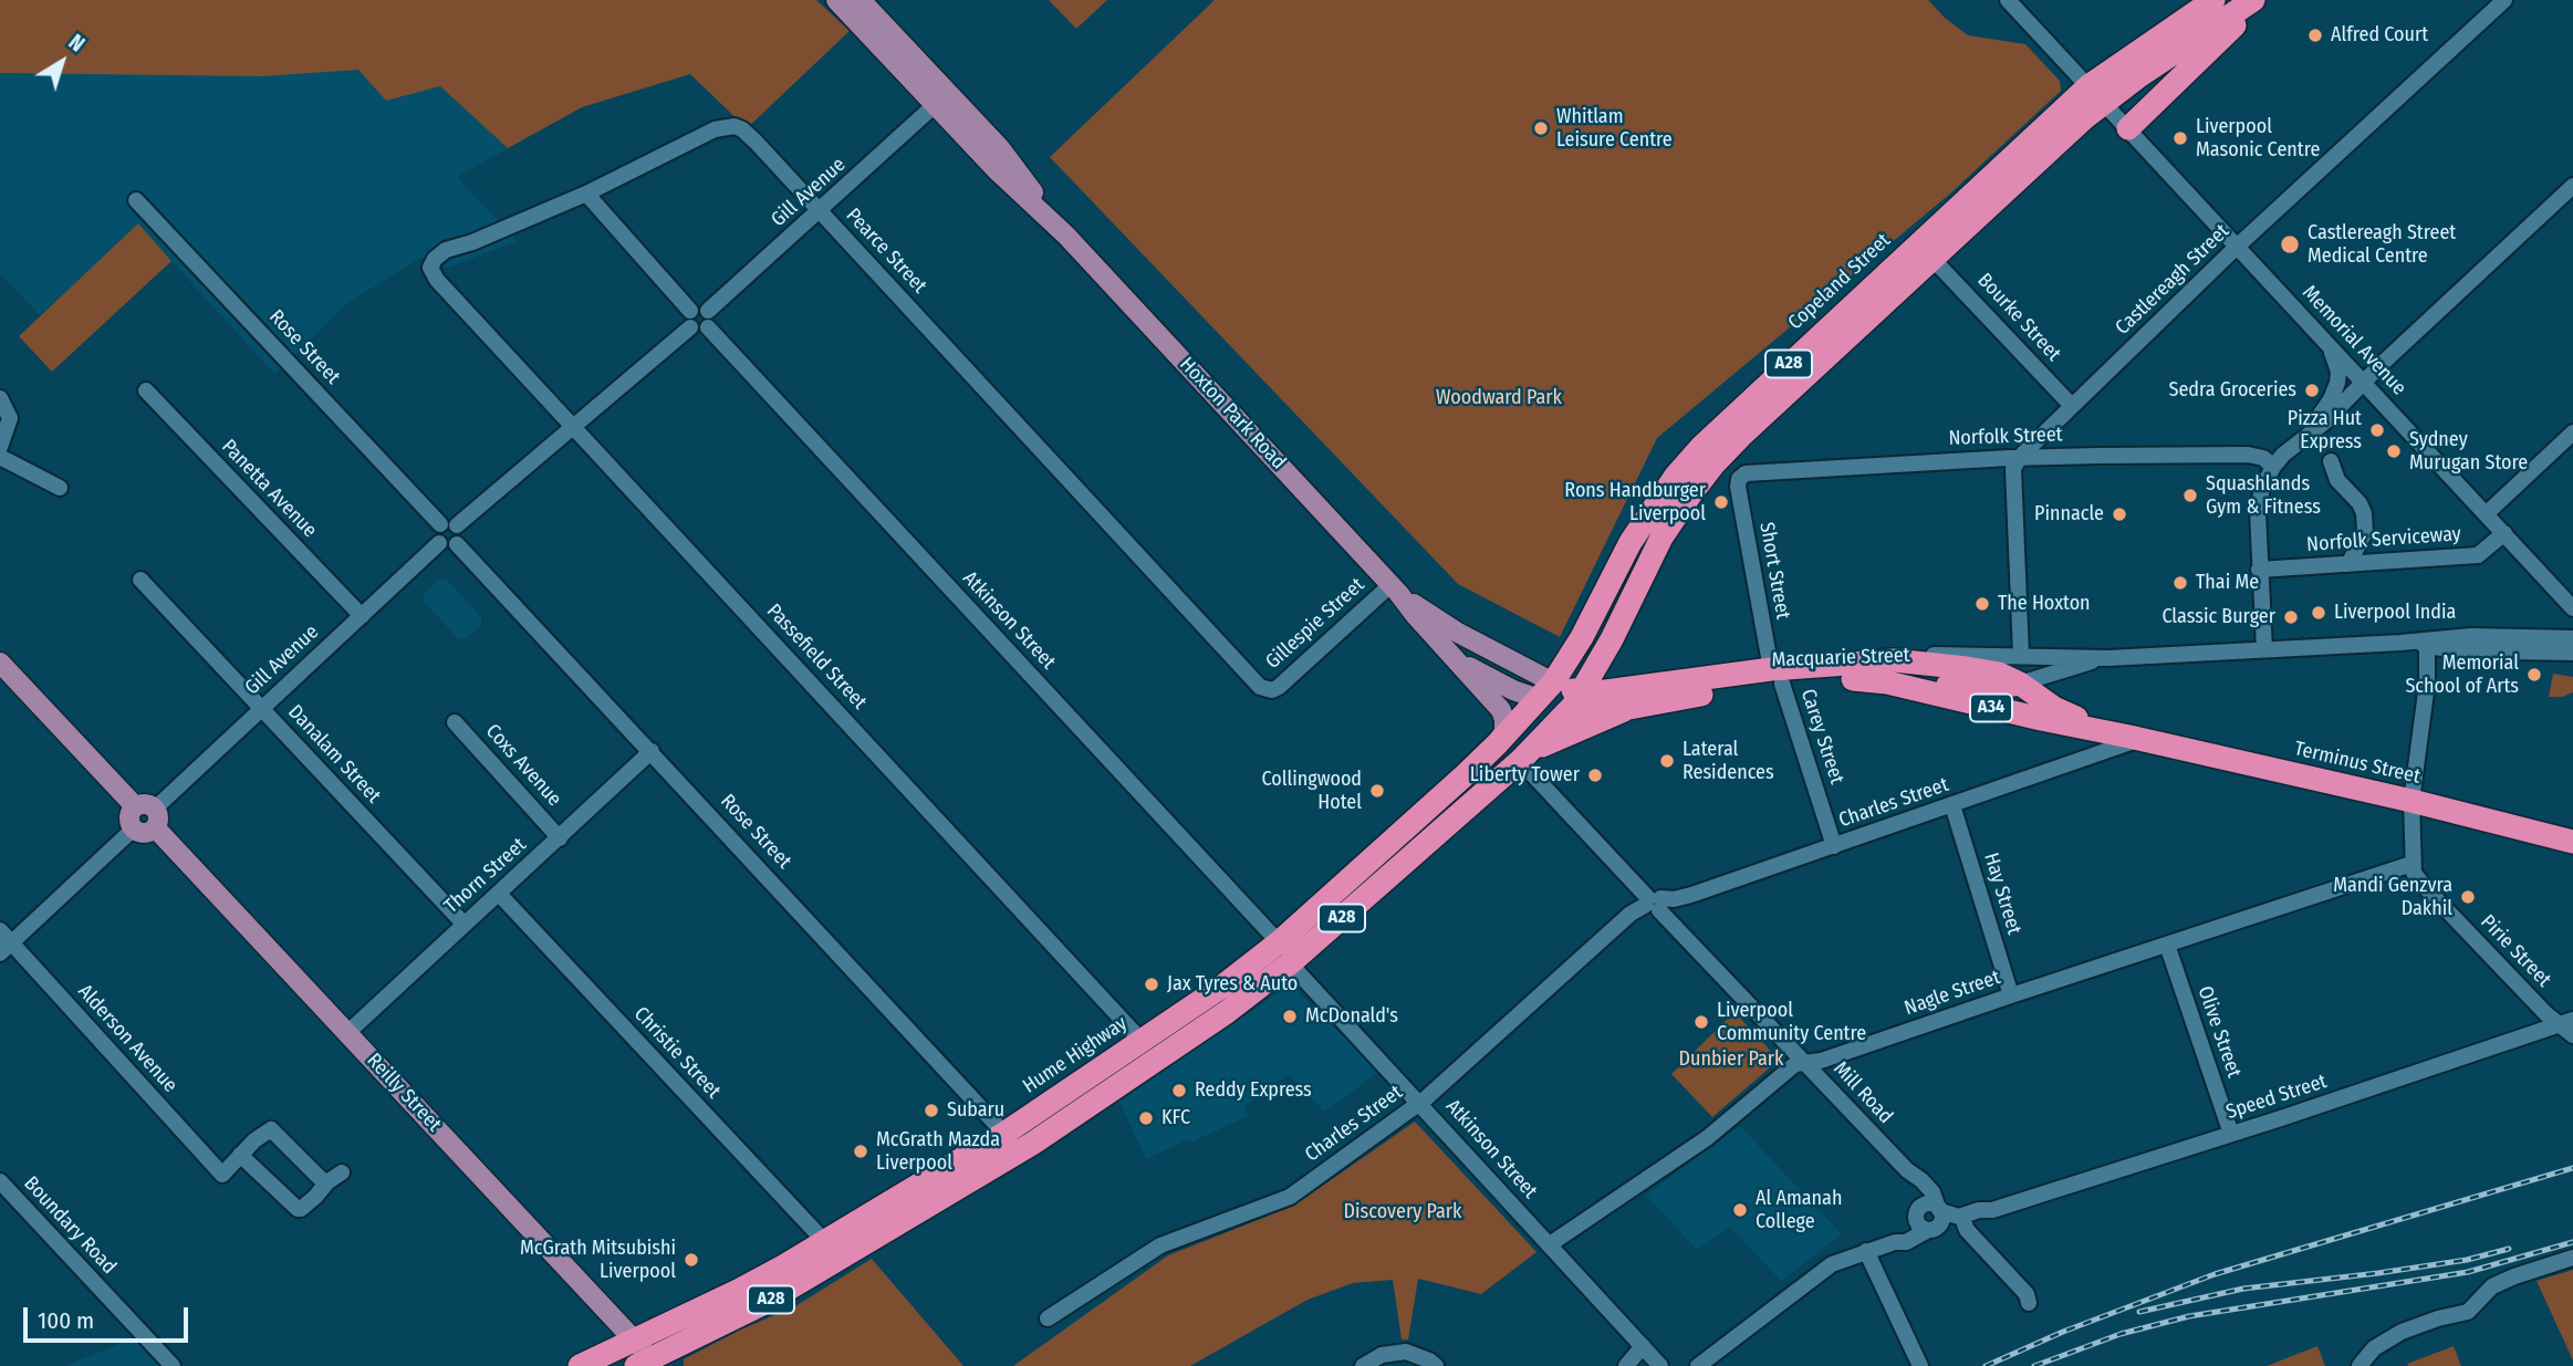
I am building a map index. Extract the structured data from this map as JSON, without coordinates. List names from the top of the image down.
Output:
{
  "streets": {
    "highway": [
      "Copeland Street",
      "A28",
      "Macquarie Street",
      "A34",
      "Terminus Street",
      "Hume Highway"
    ],
    "main road": ["Hoxton Park Road", "Reilly Street"],
    "street": [
      "Gill Avenue",
      "Pearce Street",
      "Castlereagh Street",
      "Bourke Street",
      "Memorial Avenue",
      "Rose Street",
      "Norfolk Street",
      "Panetta Avenue",
      "Norfolk Serviceway",
      "Short Street",
      "Atkinson Street",
      "Gillespie Street",
      "Passefield Street",
      "Carey Street",
      "Danalam Street",
      "Coxs Avenue",
      "Charles Street",
      "Thorn Street",
      "Hay Street",
      "Pirie Street",
      "Nagle Street",
      "Olive Street",
      "Alderson Avenue",
      "Christie Street",
      "Mill Road",
      "Speed Street",
      "Boundary Road"
    ]
  },
  "crossings": [
    ["Gill Avenue", "Pearce Street"],
    ["Gill Avenue", "Rose Street"],
    ["Gill Avenue", "Hoxton Park Road"],
    ["Gill Avenue", "Panetta Avenue"],
    ["Gill Avenue", "Atkinson Street"],
    ["Gill Avenue", "Danalam Street"],
    ["Gill Avenue", "Reilly Street"],
    ["Pearce Street", "Gillespie Street"],
    ["Pearce Street", "Passefield Street"],
    ["Castlereagh Street", "Bourke Street"],
    ["Castlereagh Street", "Memorial Avenue"],
    ["Castlereagh Street", "Norfolk Street"],
    ["Copeland Street", "Bourke Street"],
    ["Copeland Street", "Memorial Avenue"],
    ["Copeland Street", "Hoxton Park Road"],
    ["Copeland Street", "Macquarie Street"],
    ["Copeland Street", "A34"],
    ["Copeland Street", "Hume Highway"],
    ["Memorial Avenue", "Norfolk Serviceway"],
    ["Rose Street", "Thorn Street"],
    ["Rose Street", "Hume Highway"],
    ["Hoxton Park Road", "Gillespie Street"],
    ["Hoxton Park Road", "A34"],
    ["Hoxton Park Road", "Hume Highway"],
    ["Norfolk Street", "Short Street"],
    ["Short Street", "Macquarie Street"],
    ["Short Street", "Carey Street"],
    ["Atkinson Street", "Charles Street"],
    ["Atkinson Street", "Nagle Street"],
    ["Atkinson Street", "Hume Highway"],
    ["Passefield Street", "Hume Highway"],
    ["Macquarie Street", "A34"],
    ["Macquarie Street", "Carey Street"],
    ["Macquarie Street", "Terminus Street"],
    ["Macquarie Street", "Hume Highway"],
    ["A34", "Hume Highway"],
    ["Carey Street", "Charles Street"],
    ["Danalam Street", "Thorn Street"],
    ["Terminus Street", "Charles Street"],
    ["Coxs Avenue", "Thorn Street"],
    ["Charles Street", "Hay Street"],
    ["Charles Street", "Mill Road"],
    ["Thorn Street", "Christie Street"],
    ["Thorn Street", "Reilly Street"],
    ["Hay Street", "Nagle Street"],
    ["Pirie Street", "Nagle Street"],
    ["Pirie Street", "Speed Street"],
    ["Nagle Street", "Olive Street"],
    ["Nagle Street", "Mill Road"],
    ["Olive Street", "Speed Street"],
    ["Christie Street", "Hume Highway"],
    ["Hume Highway", "Reilly Street"],
    ["Hume Highway", "Mill Road"],
    ["Mill Road", "Speed Street"]
  ],
  "parks": ["Woodward Park", "Dunbier Park", "Discovery Park"],
  "places": [
    "Alfred Court",
    "Whitlam Leisure Centre",
    "Liverpool Masonic Centre",
    "Castlereagh Street Medical Centre",
    "Sedra Groceries",
    "Pizza Hut Express",
    "Sydney Murugan Store",
    "Squashlands Gym & Fitness",
    "Rons Handburger Liverpool",
    "Pinnacle",
    "Thai Me",
    "The Hoxton",
    "Liverpool India",
    "Classic Burger",
    "Memorial School of Arts",
    "Lateral Residences",
    "Liberty Tower",
    "Collingwood Hotel",
    "Mandi Genzvra Dakhil",
    "Jax Tyres & Auto",
    "McDonald's",
    "Liverpool Community Centre",
    "Reddy Express",
    "Subaru",
    "KFC",
    "McGrath Mazda Liverpool",
    "Al Amanah College",
    "McGrath Mitsubishi Liverpool"
  ],
  "scale_bar": "100 m",
  "north": "top right"
}
